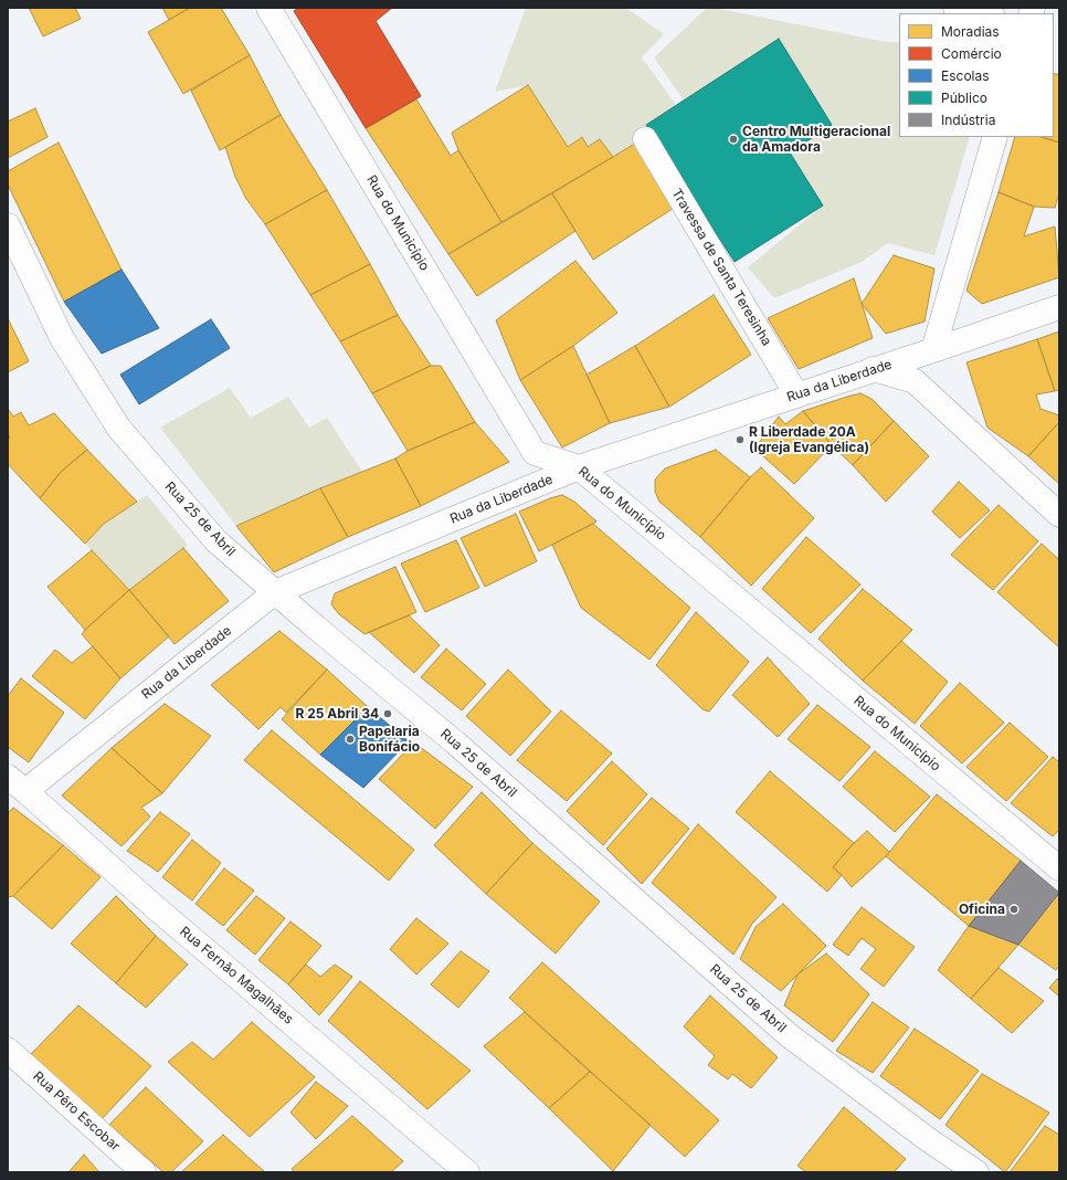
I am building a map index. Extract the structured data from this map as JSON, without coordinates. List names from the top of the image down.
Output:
{
  "streets": {
    "street": [
      "Rua do Município",
      "Travessa de Santa Teresinha",
      "Rua da Liberdade",
      "Rua 25 de Abril",
      "Rua Fernão Magalhães",
      "Rua Pêro Escobar"
    ]
  },
  "crossings": [
    ["Rua do Município", "Rua da Liberdade"],
    ["Travessa de Santa Teresinha", "Rua da Liberdade"],
    ["Rua da Liberdade", "Rua 25 de Abril"],
    ["Rua da Liberdade", "Rua Fernão Magalhães"]
  ],
  "places": [
    "Centro Multigeracional da Amadora",
    "R Liberdade 20A (Igreja Evangélica)",
    "R 25 Abril 34",
    "Papelaria Bonifácio",
    "Oficina"
  ],
  "legend": [
    "Moradias",
    "Comércio",
    "Escolas",
    "Público",
    "Indústria"
  ]
}
